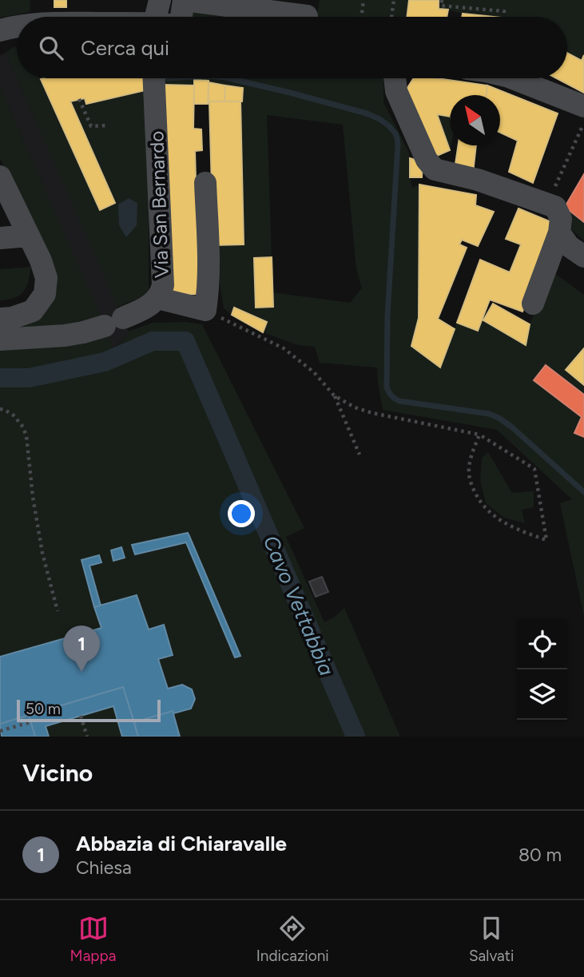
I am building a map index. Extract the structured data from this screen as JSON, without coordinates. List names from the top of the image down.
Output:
{
  "streets": {
    "street": ["Via San Bernardo"]
  },
  "water": ["Cavo Vettabbia"],
  "scale_bar": "50 m",
  "north": "top left",
  "page": {
    "search": "Cerca qui",
    "pins": "1",
    "scale": "50 m",
    "heading": "Vicino",
    "list": [
      {
        "mark": "1",
        "name": "Abbazia di Chiaravalle",
        "note": "Chiesa",
        "value": "80 m"
      }
    ],
    "nav": ["Mappa", "Indicazioni", "Salvati"]
  }
}
